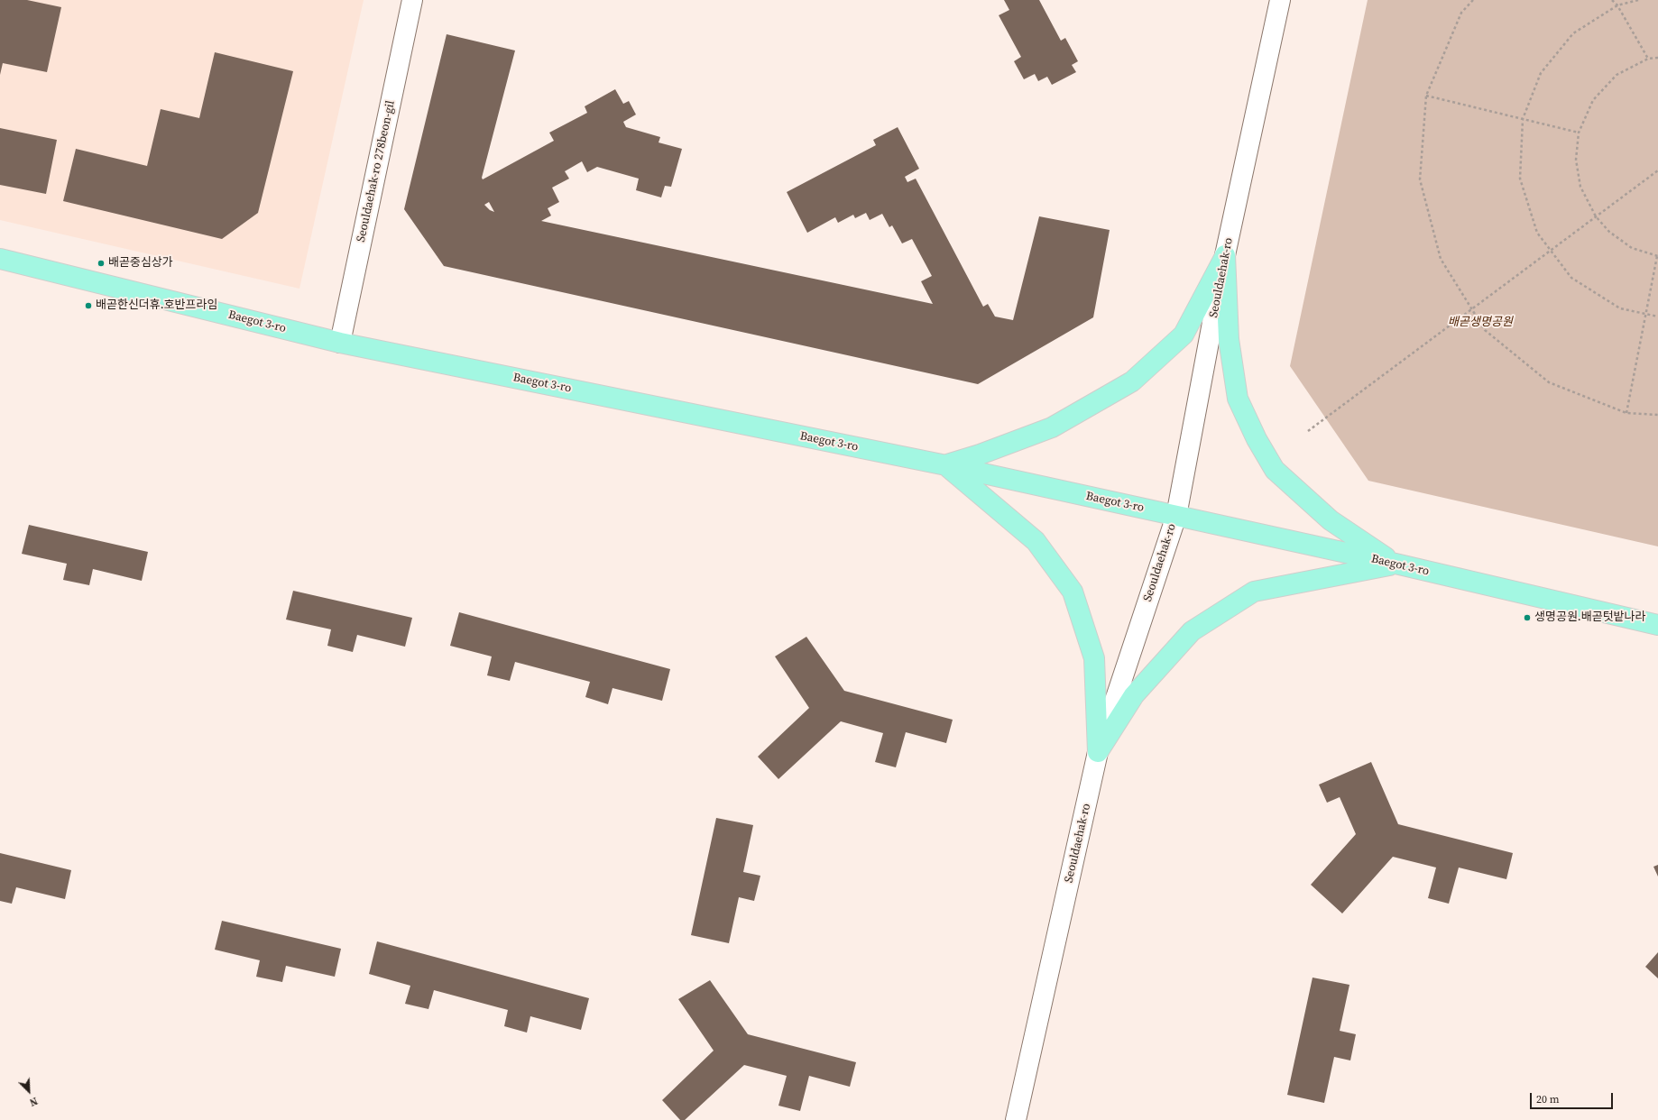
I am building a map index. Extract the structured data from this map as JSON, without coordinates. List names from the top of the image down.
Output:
{
  "streets": {
    "main road": ["Baegot 3-ro"],
    "street": ["Seouldaehak-ro 278beon-gil", "Seouldaehak-ro"]
  },
  "crossings": [
    ["Seouldaehak-ro 278beon-gil", "Baegot 3-ro"],
    ["Seouldaehak-ro", "Baegot 3-ro"]
  ],
  "parks": ["배곧생명공원"],
  "places": ["배곧중심상가", "배곧한신더휴.호반프라임", "생명공원.배곧텃밭나라"],
  "scale_bar": "20 m",
  "north": "bottom right"
}
